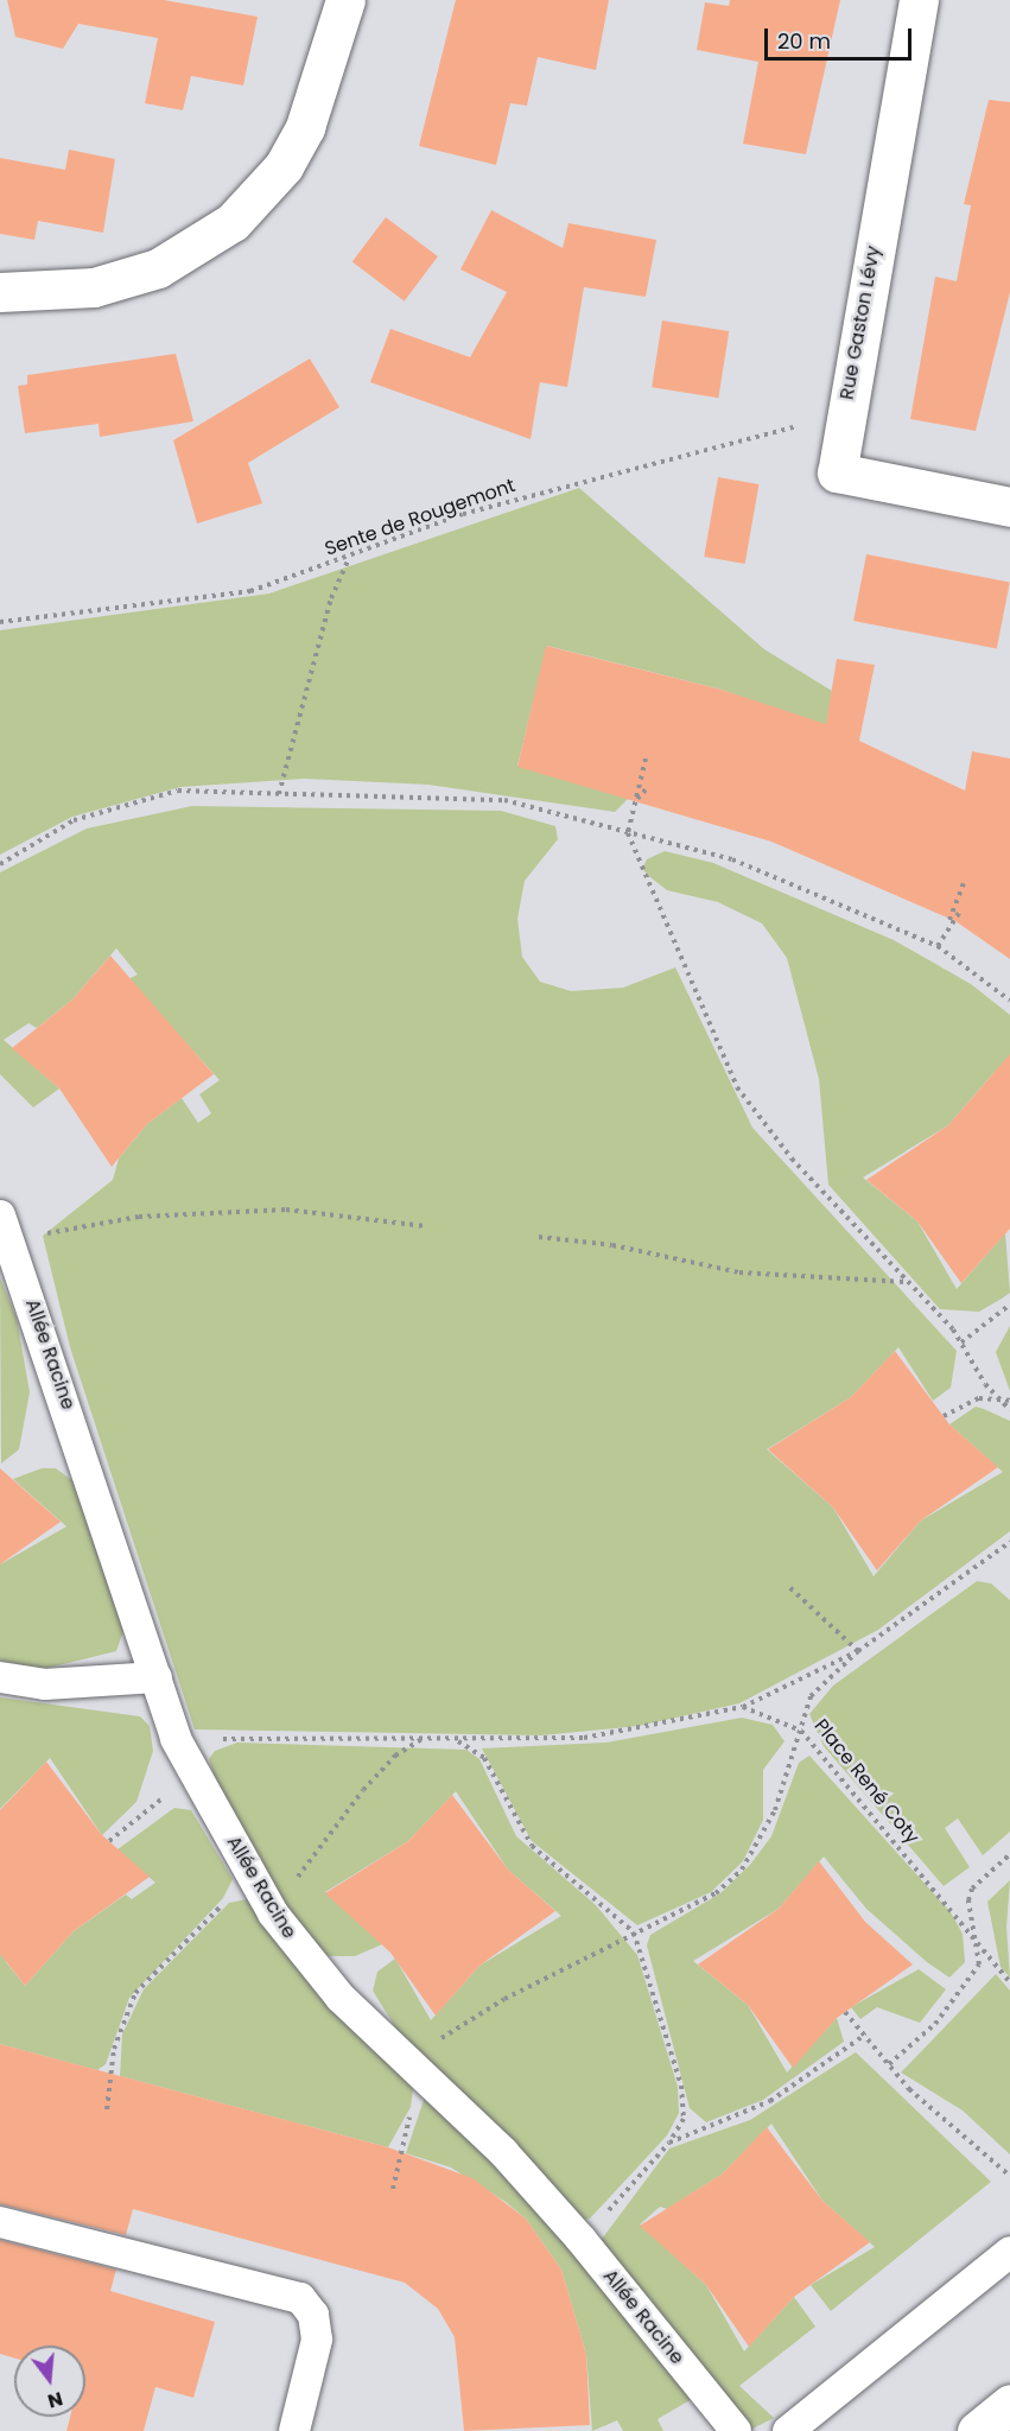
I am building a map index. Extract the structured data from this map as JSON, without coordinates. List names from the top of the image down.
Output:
{
  "streets": {
    "street": ["Rue Gaston Lévy"],
    "lane": ["Allée Racine"],
    "path": ["Sente de Rougemont", "Place René Coty"]
  },
  "crossings": [
    ["Rue Gaston Lévy", "Sente de Rougemont"]
  ],
  "scale_bar": "20 m",
  "north": "bottom"
}
